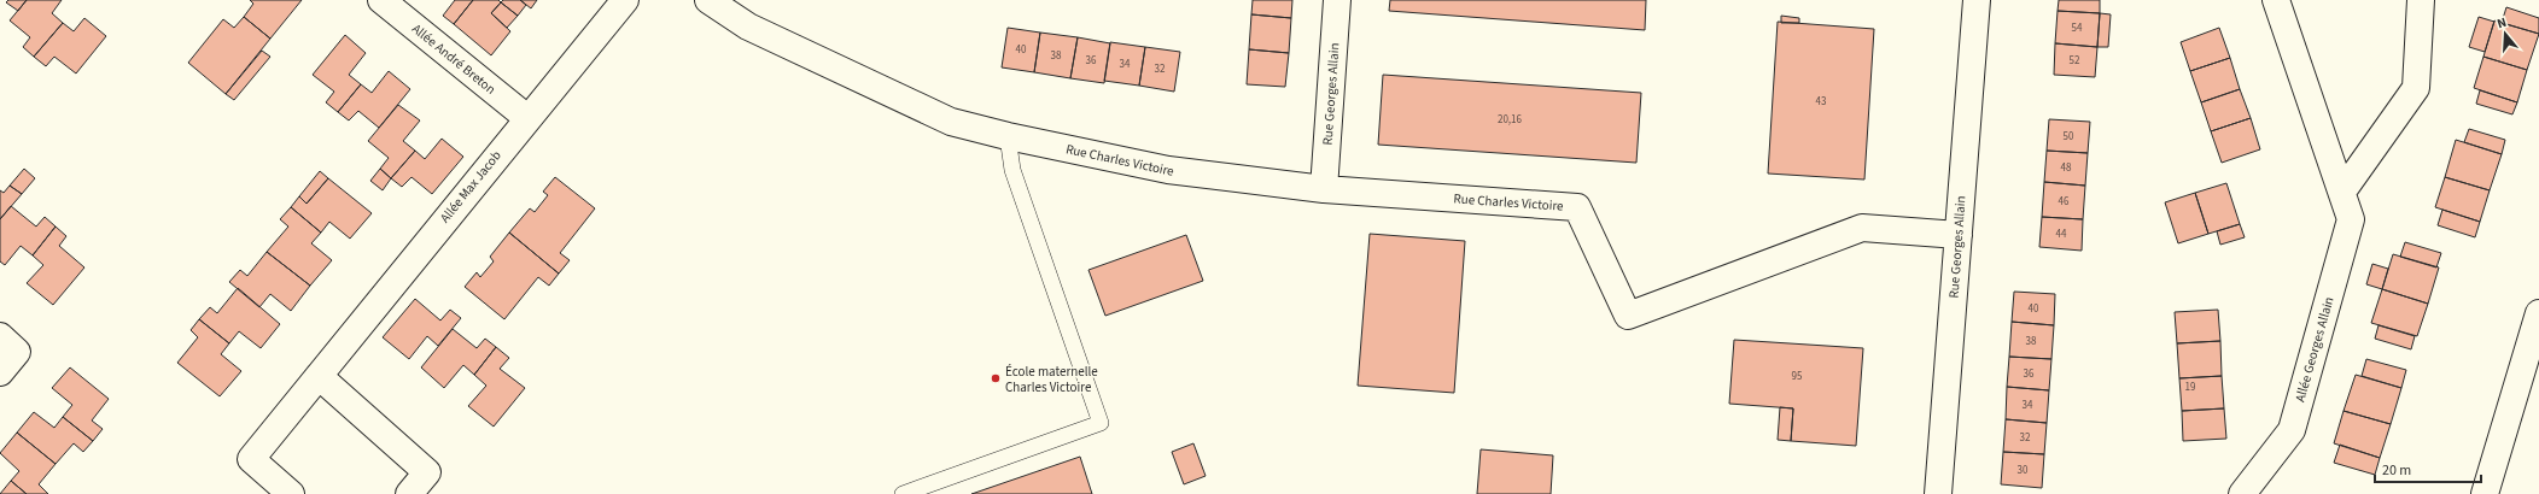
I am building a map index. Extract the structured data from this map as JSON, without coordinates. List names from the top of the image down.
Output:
{
  "streets": {
    "street": [
      "Allée André Breton",
      "Rue Georges Allain",
      "Rue Charles Victoire",
      "Allée Max Jacob",
      "Allée Georges Allain"
    ]
  },
  "crossings": [
    ["Allée André Breton", "Allée Max Jacob"],
    ["Rue Georges Allain", "Rue Charles Victoire"]
  ],
  "places": ["École maternelle Charles Victoire"],
  "house_numbers": [
    "54",
    "40",
    "38",
    "36",
    "52",
    "34",
    "32",
    "43",
    "20,16",
    "50",
    "48",
    "46",
    "44",
    "40",
    "38",
    "36",
    "95",
    "19",
    "34",
    "32",
    "30"
  ],
  "scale_bar": "20 m",
  "north": "top"
}
